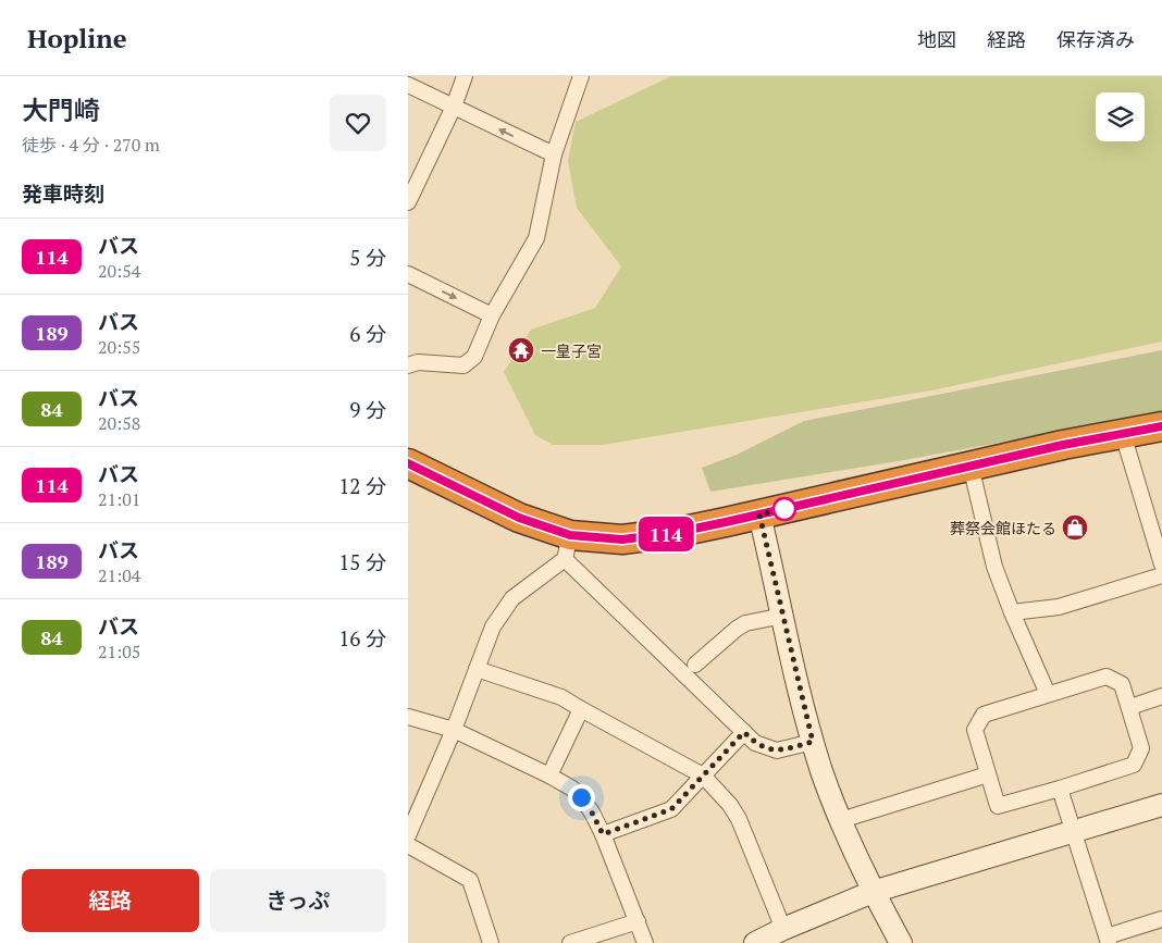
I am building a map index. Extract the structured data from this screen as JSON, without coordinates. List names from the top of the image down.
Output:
{
  "places": {
    "temple": ["一皇子宮"],
    "shop": ["葬祭会館ほたる"]
  },
  "lines": ["bus line 114"],
  "page": {
    "header": "Hopline",
    "nav": ["地図", "経路", "保存済み"],
    "heading": [
      ["大門崎", "徒歩 · 4 分 · 270 m"],
      "発車時刻"
    ],
    "on_map": "114",
    "list": [
      {
        "mark": "114",
        "name": "バス",
        "note": "20:54",
        "value": "5 分"
      },
      {
        "mark": "189",
        "name": "バス",
        "note": "20:55",
        "value": "6 分"
      },
      {
        "mark": "84",
        "name": "バス",
        "note": "20:58",
        "value": "9 分"
      },
      {
        "mark": "114",
        "name": "バス",
        "note": "21:01",
        "value": "12 分"
      },
      {
        "mark": "189",
        "name": "バス",
        "note": "21:04",
        "value": "15 分"
      },
      {
        "mark": "84",
        "name": "バス",
        "note": "21:05",
        "value": "16 分"
      }
    ],
    "buttons": ["経路", "きっぷ"]
  }
}
